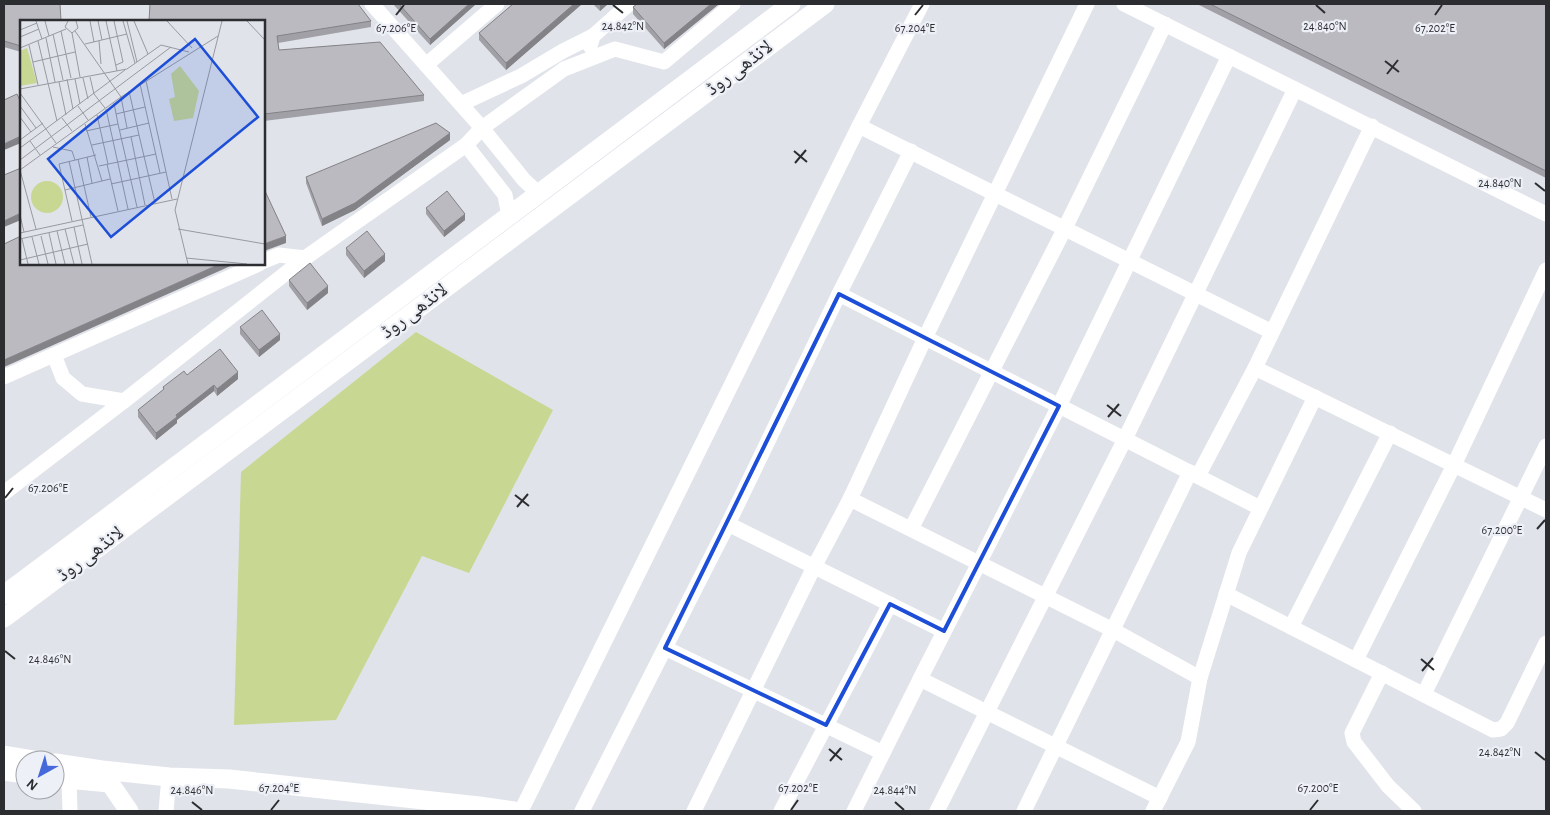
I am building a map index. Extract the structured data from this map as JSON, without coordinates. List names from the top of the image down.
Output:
{
  "streets": {
    "main road": ["لانڈھی روڈ"]
  },
  "north": "bottom left",
  "coordinates": [
    "24.842°N",
    "24.840°N",
    "67.206°E",
    "67.204°E",
    "67.202°E",
    "67.200°E",
    "24.846°N",
    "24.844°N"
  ]
}
